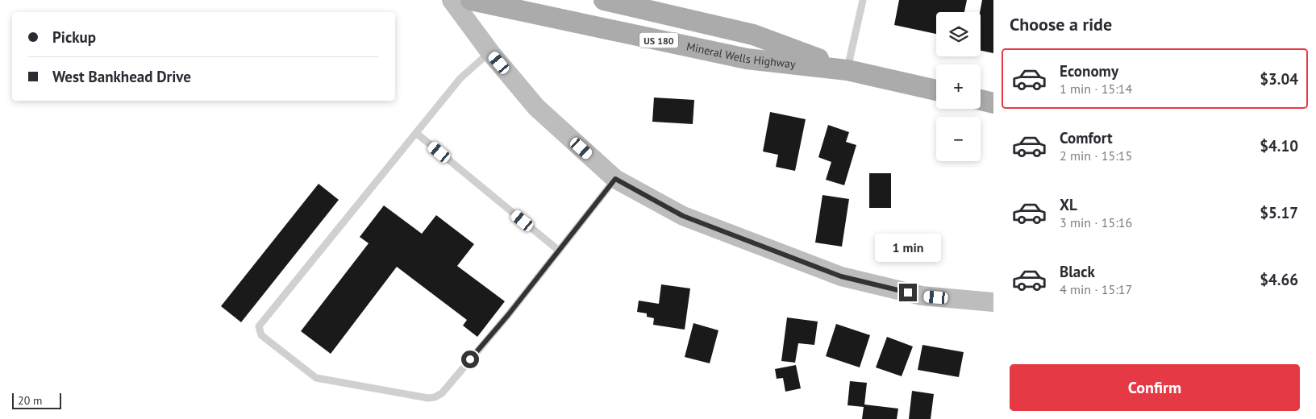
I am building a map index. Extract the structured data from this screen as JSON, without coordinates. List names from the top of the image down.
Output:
{
  "streets": {
    "main road": ["US 180", "Mineral Wells Highway"]
  },
  "scale_bar": "20 m",
  "page": {
    "heading": "Choose a ride",
    "map_buttons": ["+", "−"],
    "banner": ["Pickup", "West Bankhead Drive"],
    "list": [
      {
        "name": "Economy",
        "note": "1 min · 15:14",
        "value": "$3.04"
      },
      {
        "name": "Comfort",
        "note": "2 min · 15:15",
        "value": "$4.10"
      },
      {
        "name": "XL",
        "note": "3 min · 15:16",
        "value": "$5.17"
      },
      {
        "name": "Black",
        "note": "4 min · 15:17",
        "value": "$4.66"
      }
    ],
    "bubble": "1 min",
    "buttons": "Confirm",
    "scale": "20 m"
  }
}
